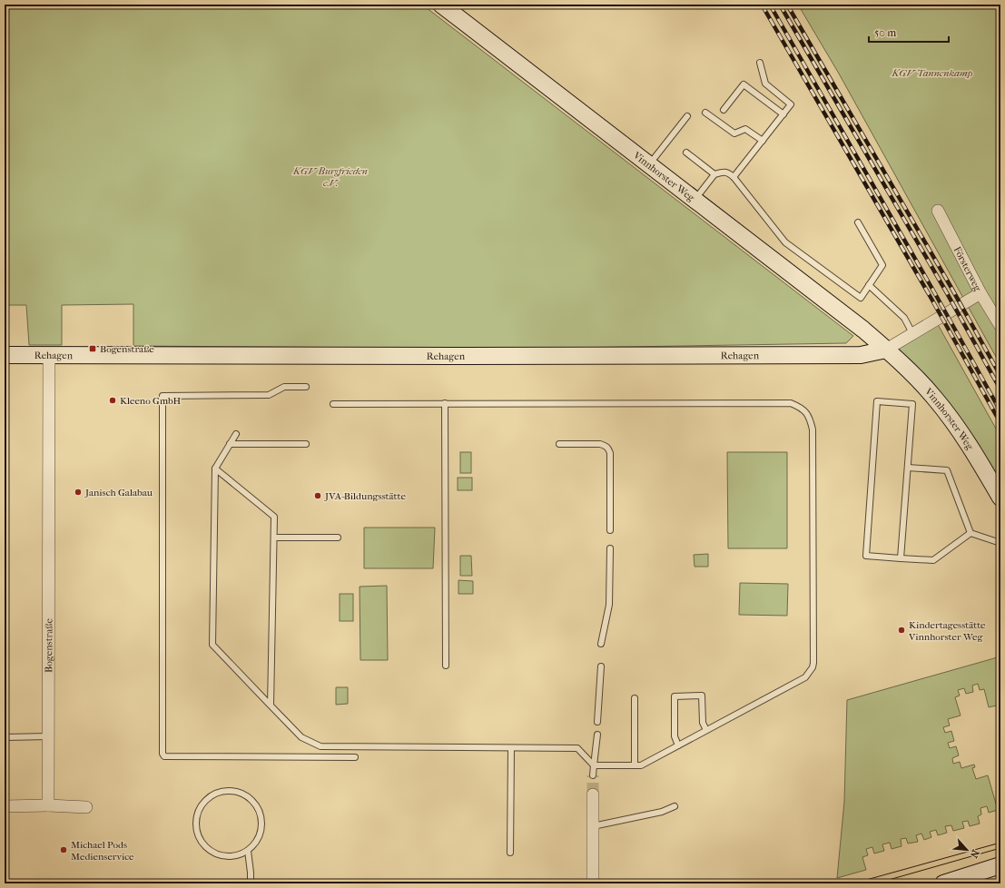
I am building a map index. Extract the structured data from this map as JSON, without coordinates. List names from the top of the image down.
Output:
{
  "streets": {
    "street": [
      "Vinnhorster Weg",
      "Försterweg",
      "Rehagen",
      "Bogenstraße"
    ]
  },
  "crossings": [
    ["Vinnhorster Weg", "Rehagen"],
    ["Rehagen", "Bogenstraße"]
  ],
  "parks": ["KGV Tannenkamp", "KGV Burgfrieden e.V."],
  "places": {
    "transit": ["Bogenstraße"],
    "other": [
      "Kleeno GmbH",
      "Janisch Galabau",
      "JVA-Bildungsstätte",
      "Kindertagesstätte Vinnhorster Weg",
      "Michael Pods Medienservice"
    ]
  },
  "scale_bar": "50 m",
  "north": "bottom right"
}
